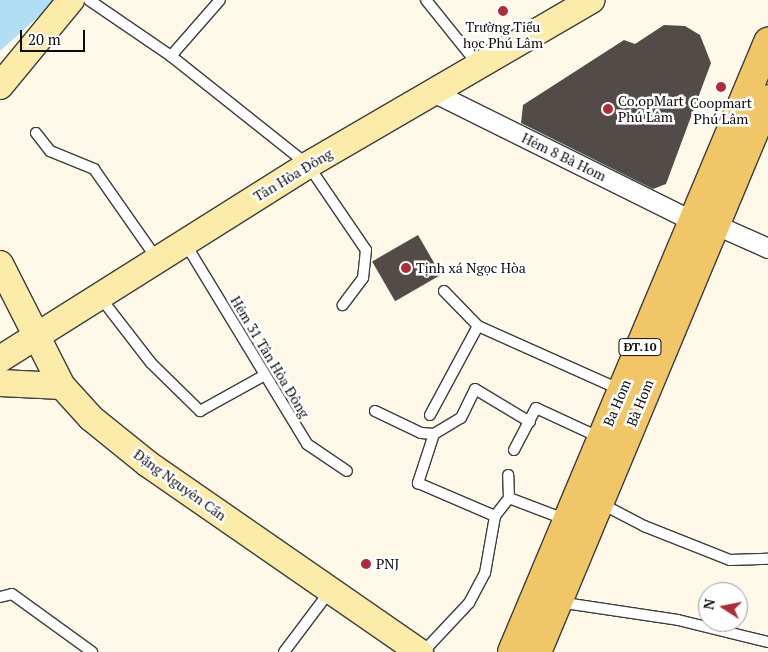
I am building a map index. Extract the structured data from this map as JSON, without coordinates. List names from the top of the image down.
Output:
{
  "streets": {
    "main road": ["ĐT.10", "Ba Hom", "Bà Hom"],
    "street": ["Hẻm 8 Bà Hom", "Tân Hòa Đông", "Đặng Nguyên Cẩn"],
    "lane": ["Hẻm 31 Tân Hòa Đông"]
  },
  "crossings": [
    ["Hẻm 8 Bà Hom", "Tân Hòa Đông"],
    ["Hẻm 8 Bà Hom", "Ba Hom"],
    ["Hẻm 8 Bà Hom", "Bà Hom"],
    ["Tân Hòa Đông", "Hẻm 31 Tân Hòa Đông"],
    ["Tân Hòa Đông", "Đặng Nguyên Cẩn"],
    ["Ba Hom", "Bà Hom"]
  ],
  "places": [
    "Trường Tiểu học Phú Lâm",
    "Coopmart Phú Lâm",
    "Co.opMart Phú Lâm",
    "Tịnh xá Ngọc Hòa",
    "PNJ"
  ],
  "scale_bar": "20 m",
  "north": "left"
}
